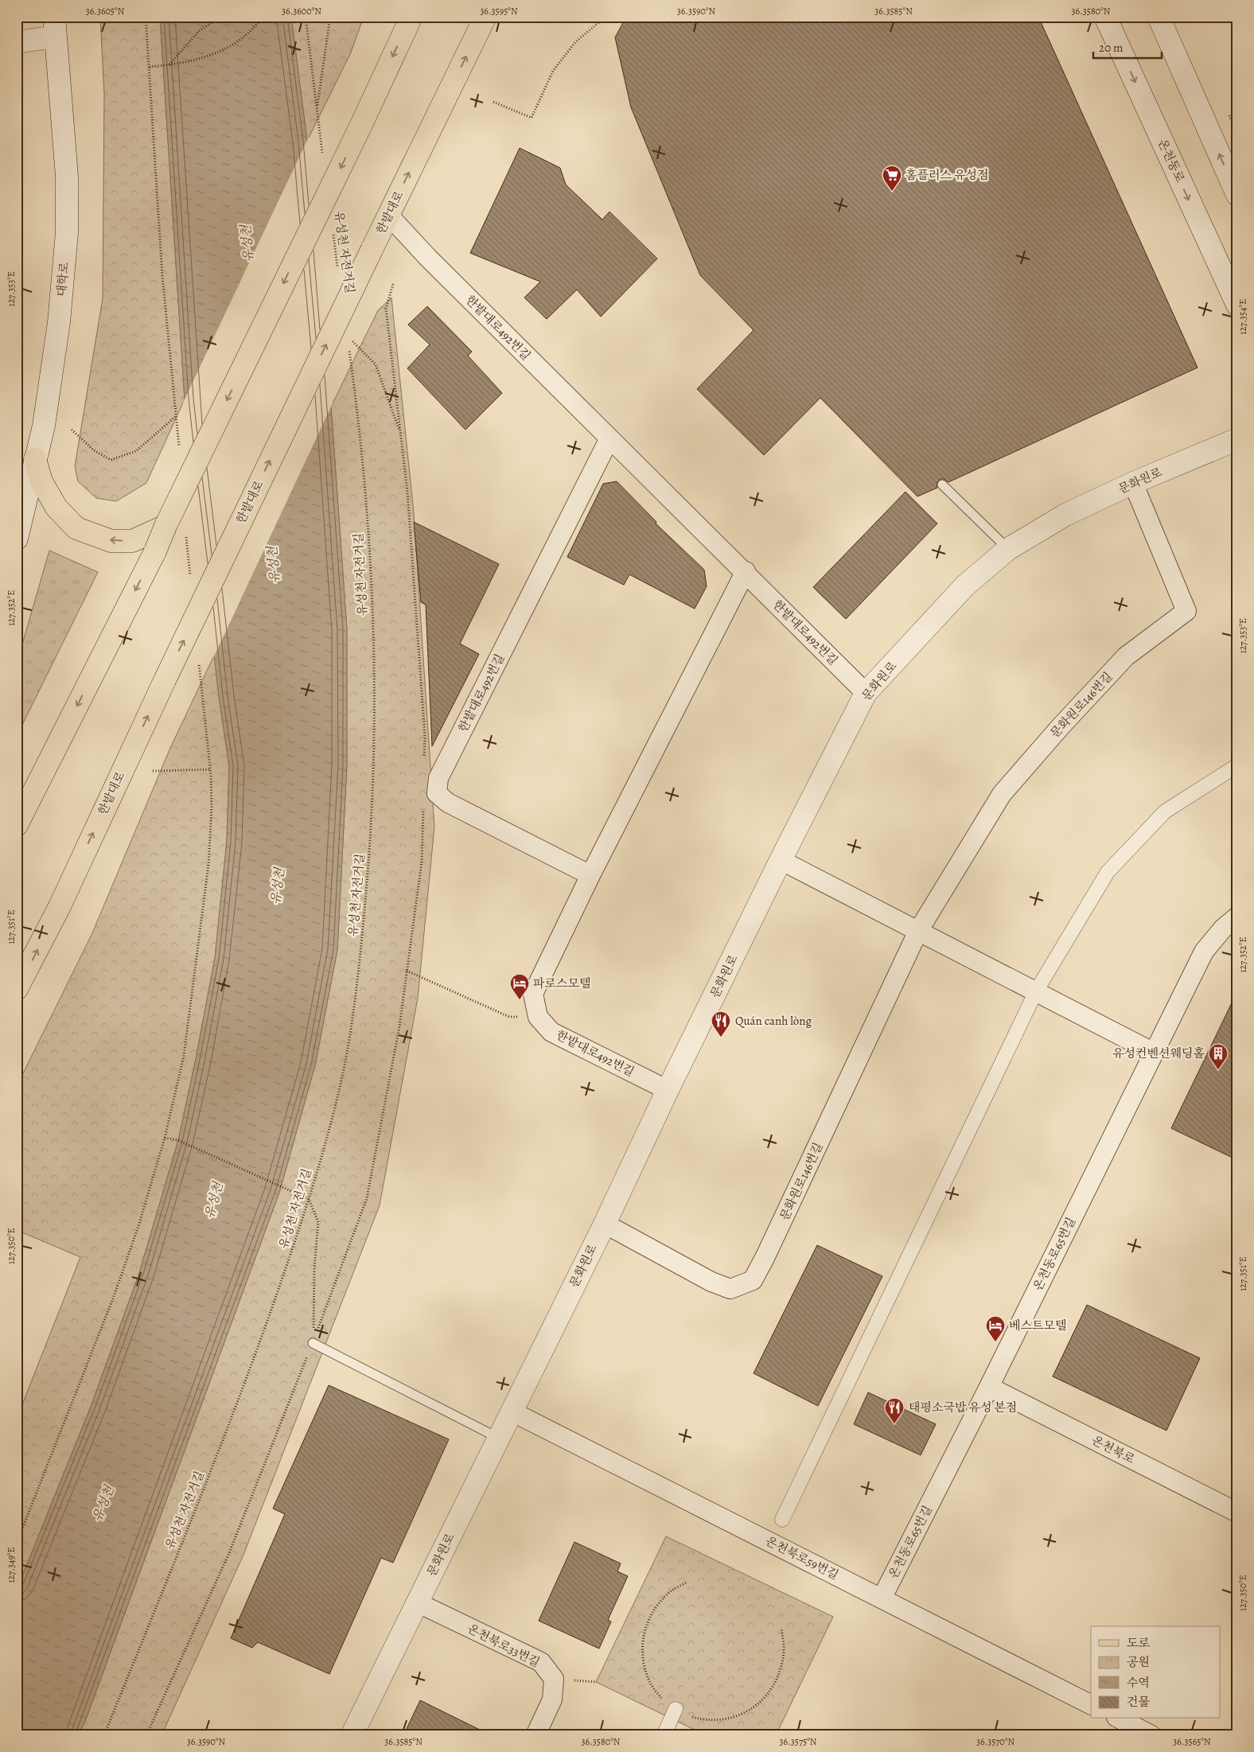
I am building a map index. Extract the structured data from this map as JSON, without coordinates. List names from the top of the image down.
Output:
{
  "streets": {
    "main road": ["한밭대로"],
    "street": [
      "온천동로",
      "대학로",
      "한밭대로492번길",
      "문화원로",
      "문화원로146번길",
      "온천동로65번길",
      "온천북로",
      "온천북로59번길",
      "온천북로33번길"
    ],
    "path": ["유성천 자전거길"]
  },
  "crossings": [
    ["한밭대로", "한밭대로492번길"],
    ["한밭대로492번길", "문화원로"],
    ["문화원로", "문화원로146번길"],
    ["문화원로", "온천북로59번길"],
    ["문화원로", "온천북로33번길"],
    ["온천동로65번길", "온천북로"],
    ["온천동로65번길", "온천북로59번길"]
  ],
  "water": ["유성천"],
  "places": {
    "supermarket": ["홈플러스 유성점"],
    "hotel": ["파로스모텔", "베스트모텔"],
    "restaurant": ["Quán canh lòng", "태평소국밥 유성 본점"],
    "building": ["유성컨벤션웨딩홀"]
  },
  "legend": [
    "도로",
    "공원",
    "수역",
    "건물"
  ],
  "scale_bar": "20 m",
  "coordinates": [
    "36.3605°N",
    "36.3600°N",
    "36.3595°N",
    "36.3590°N",
    "36.3585°N",
    "36.3580°N",
    "127.353°E",
    "127.354°E",
    "127.352°E",
    "127.351°E",
    "127.350°E",
    "127.349°E",
    "36.3575°N",
    "36.3570°N",
    "36.3565°N"
  ]
}
